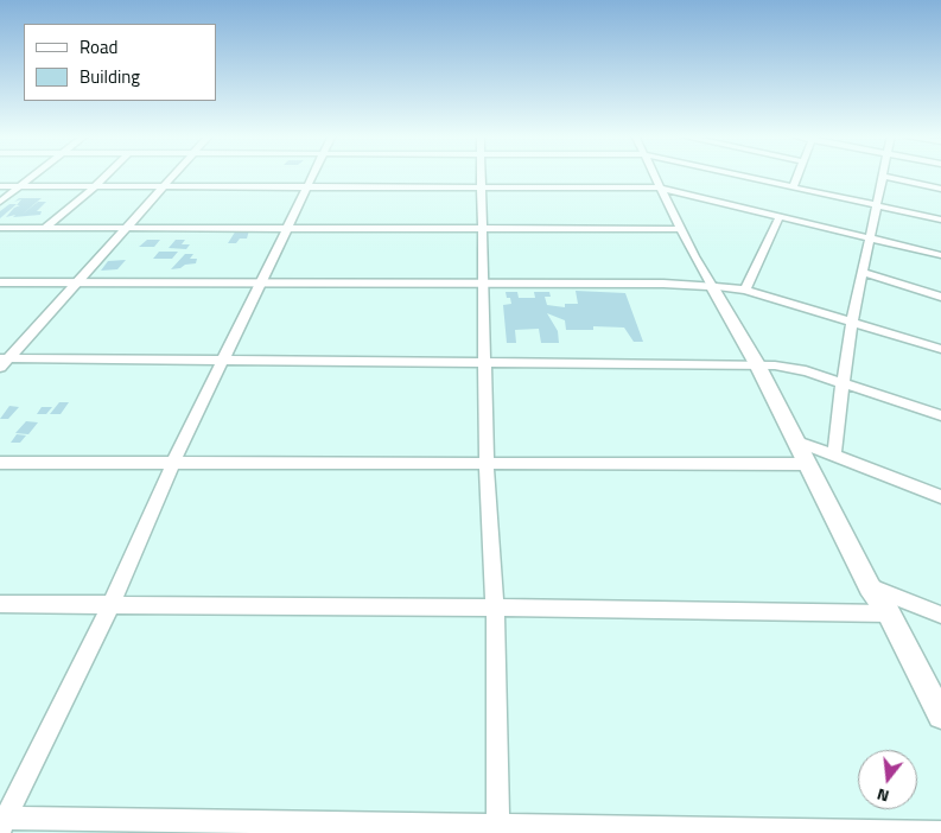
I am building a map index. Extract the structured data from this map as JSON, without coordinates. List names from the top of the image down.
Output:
{
  "legend": ["Road", "Building"],
  "north": "bottom"
}
